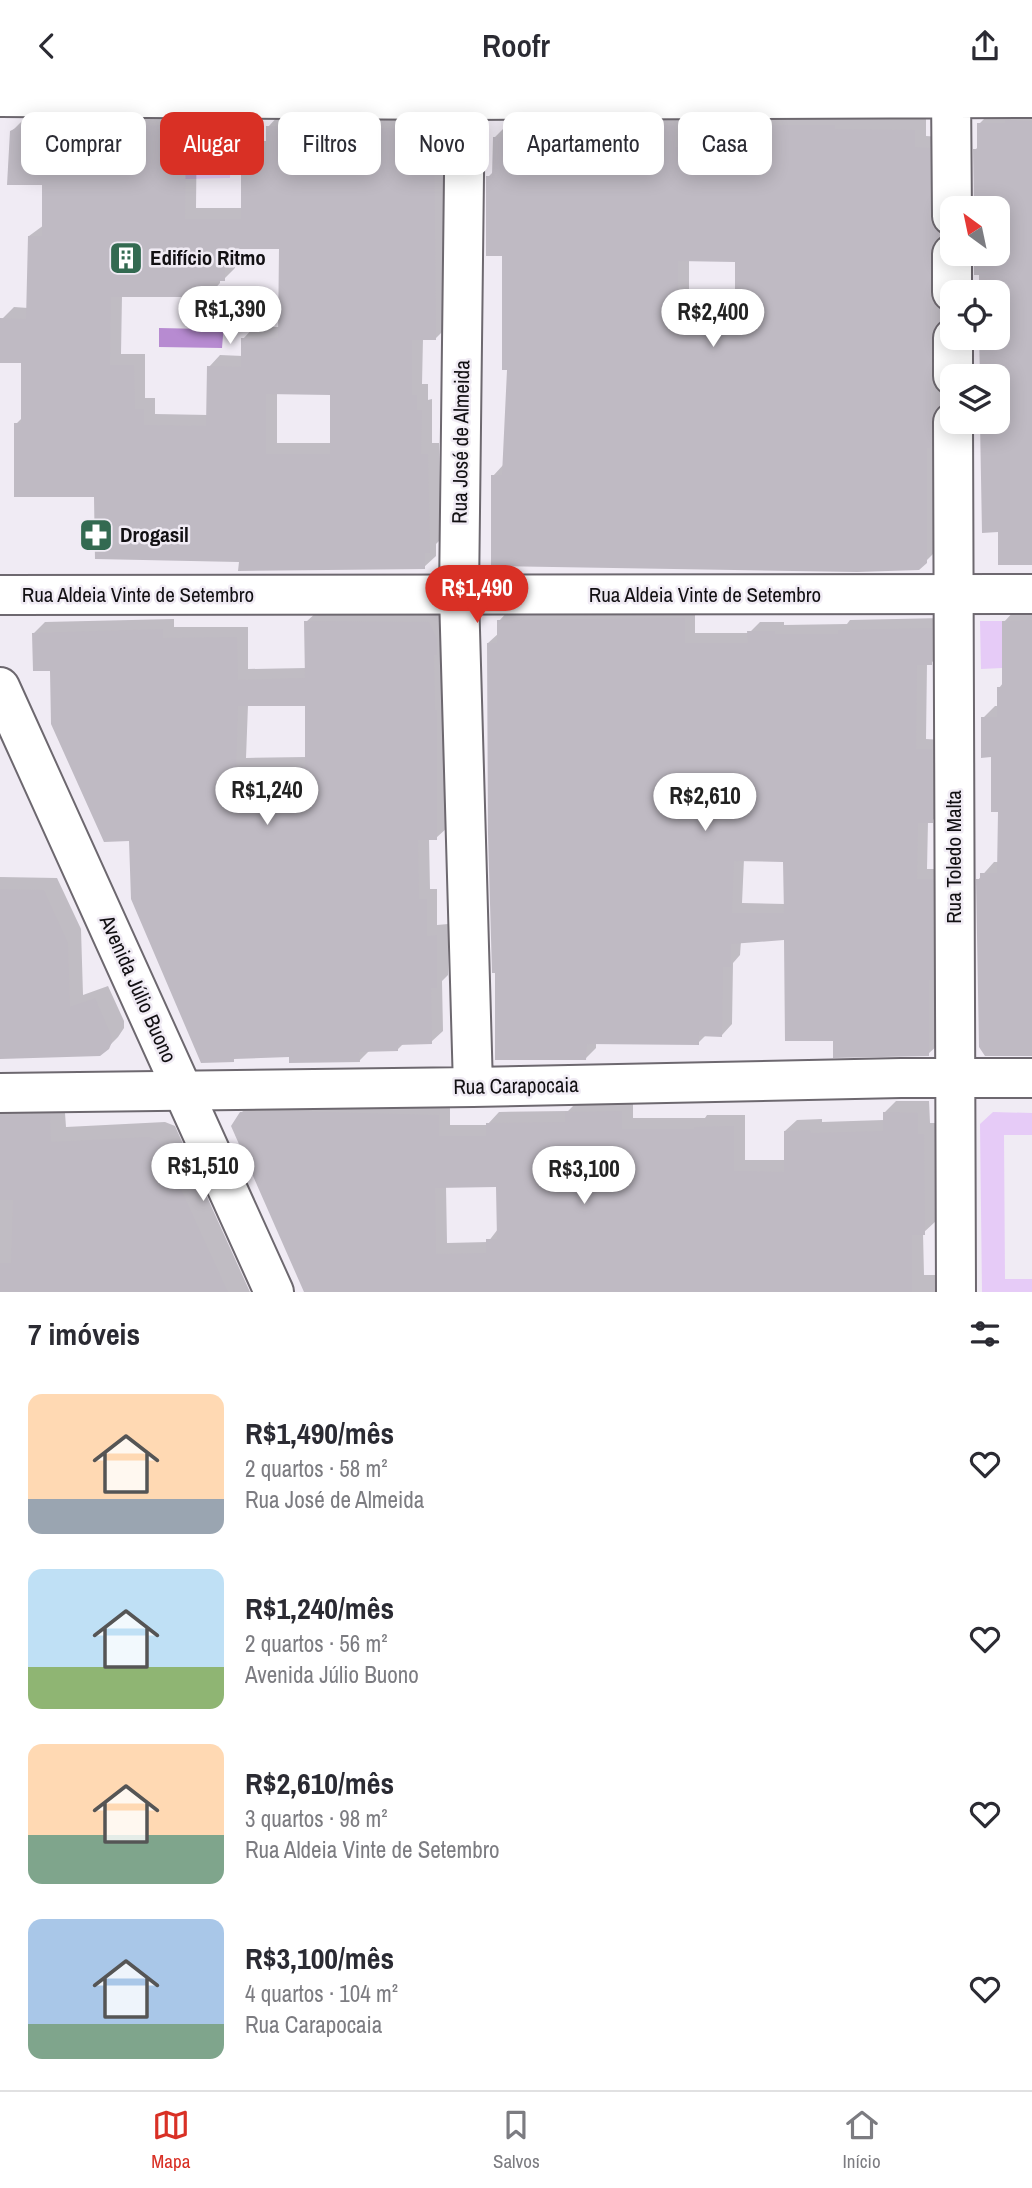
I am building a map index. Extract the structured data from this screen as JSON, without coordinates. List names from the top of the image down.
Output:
{
  "streets": {
    "street": [
      "Rua José de Almeida",
      "Rua Aldeia Vinte de Setembro",
      "Rua Toledo Malta",
      "Avenida Júlio Buono",
      "Rua Carapocaia"
    ]
  },
  "crossings": [
    ["Rua José de Almeida", "Rua Aldeia Vinte de Setembro"],
    ["Rua José de Almeida", "Rua Carapocaia"],
    ["Rua Aldeia Vinte de Setembro", "Rua Toledo Malta"],
    ["Rua Toledo Malta", "Rua Carapocaia"],
    ["Avenida Júlio Buono", "Rua Carapocaia"]
  ],
  "places": {
    "building": ["Edifício Ritmo"],
    "pharmacy": ["Drogasil"]
  },
  "north": "top left",
  "page": {
    "header": "Roofr",
    "chip": [
      "Comprar",
      "Alugar",
      "Filtros",
      "Novo",
      "Apartamento",
      "Casa"
    ],
    "price": [
      "R$1,390",
      "R$2,400",
      "R$1,490",
      "R$1,240",
      "R$2,610",
      "R$1,510",
      "R$3,100"
    ],
    "heading": "7 imóveis",
    "list": [
      {
        "name": "R$1,490/mês",
        "note": "2 quartos · 58 m² · Rua José de Almeida"
      },
      {
        "name": "R$1,240/mês",
        "note": "2 quartos · 56 m² · Avenida Júlio Buono"
      },
      {
        "name": "R$2,610/mês",
        "note": "3 quartos · 98 m² · Rua Aldeia Vinte de Setembro"
      },
      {
        "name": "R$3,100/mês",
        "note": "4 quartos · 104 m² · Rua Carapocaia"
      }
    ],
    "tabs": ["Mapa", "Salvos", "Início"]
  }
}
